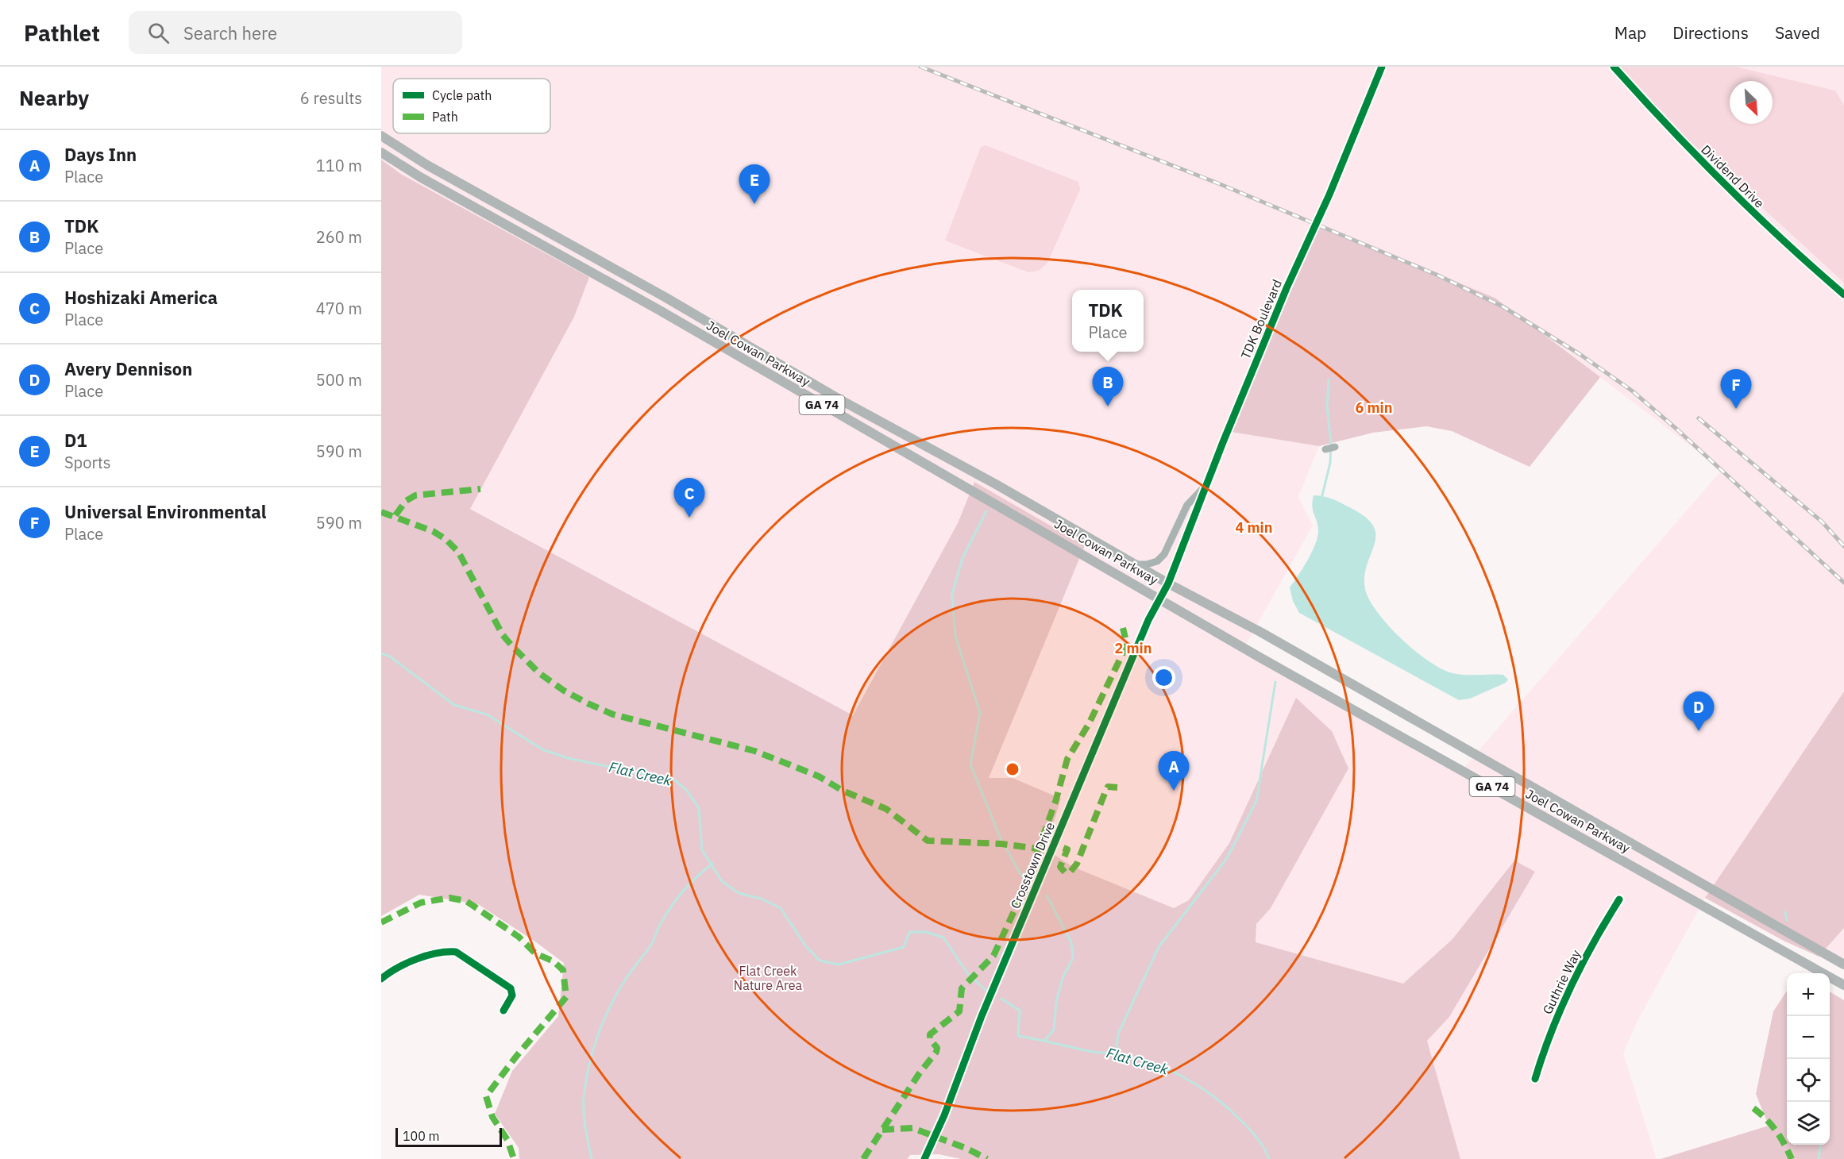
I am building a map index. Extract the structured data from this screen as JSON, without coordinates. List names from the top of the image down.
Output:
{
  "streets": {
    "main road": ["Joel Cowan Parkway", "GA 74"],
    "street": [
      "Dividend Drive",
      "TDK Boulevard",
      "Crosstown Drive",
      "Guthrie Way"
    ]
  },
  "crossings": [
    ["TDK Boulevard", "Joel Cowan Parkway"],
    ["TDK Boulevard", "Crosstown Drive"],
    ["Joel Cowan Parkway", "Crosstown Drive"]
  ],
  "water": ["Flat Creek"],
  "parks": ["Flat Creek Nature Area"],
  "legend": ["Cycle path", "Path"],
  "scale_bar": "100 m",
  "north": "bottom right",
  "page": {
    "header": "Pathlet",
    "search": "Search here",
    "nav": ["Map", "Directions", "Saved"],
    "heading": ["Nearby", "6 results"],
    "list": [
      {
        "mark": "A",
        "name": "Days Inn",
        "note": "Place",
        "value": "110 m"
      },
      {
        "mark": "B",
        "name": "TDK",
        "note": "Place",
        "value": "260 m"
      },
      {
        "mark": "C",
        "name": "Hoshizaki America",
        "note": "Place",
        "value": "470 m"
      },
      {
        "mark": "D",
        "name": "Avery Dennison",
        "note": "Place",
        "value": "500 m"
      },
      {
        "mark": "E",
        "name": "D1",
        "note": "Sports",
        "value": "590 m"
      },
      {
        "mark": "F",
        "name": "Universal Environmental",
        "note": "Place",
        "value": "590 m"
      }
    ],
    "pins": [
      "E",
      "B",
      "F",
      "C",
      "D",
      "A"
    ],
    "popup": ["TDK", "Place"],
    "map_buttons": ["+", "−"],
    "scale": "100 m"
  },
  "rings": ["6 min", "4 min", "2 min"]
}
